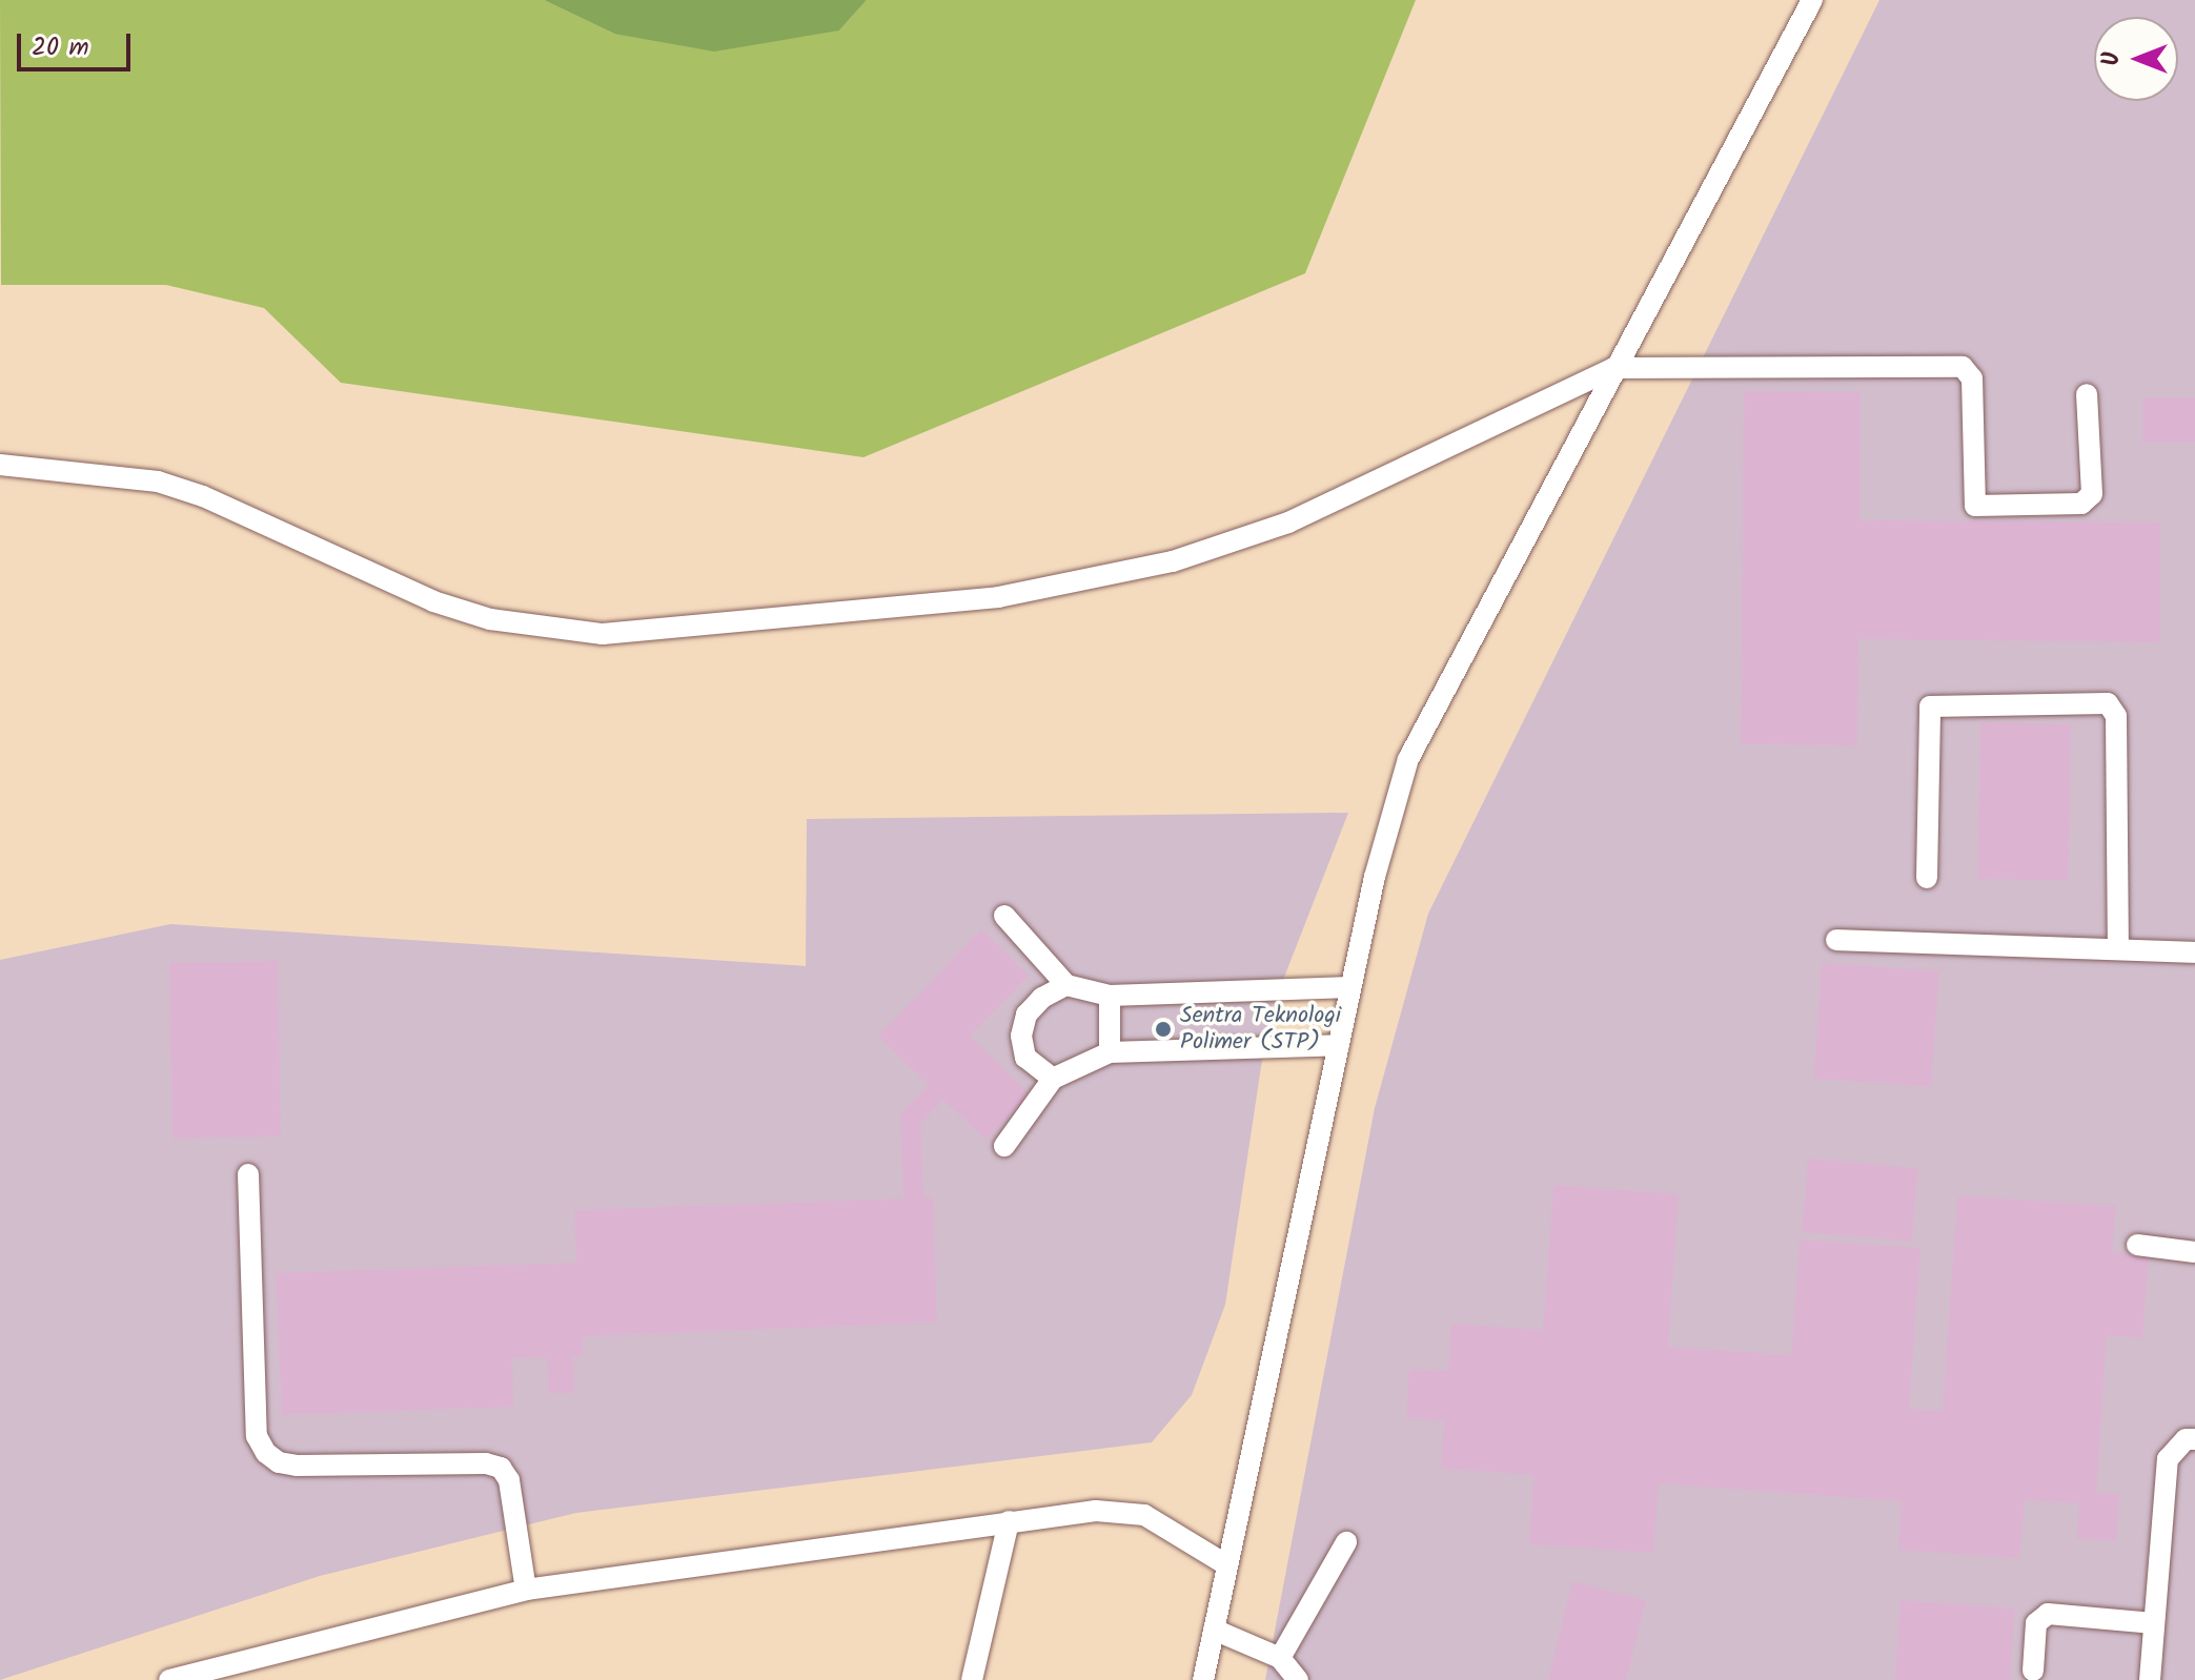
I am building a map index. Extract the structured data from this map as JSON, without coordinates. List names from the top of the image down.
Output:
{
  "places": ["Sentra Teknologi Polimer (STP)"],
  "scale_bar": "20 m",
  "north": "left"
}
